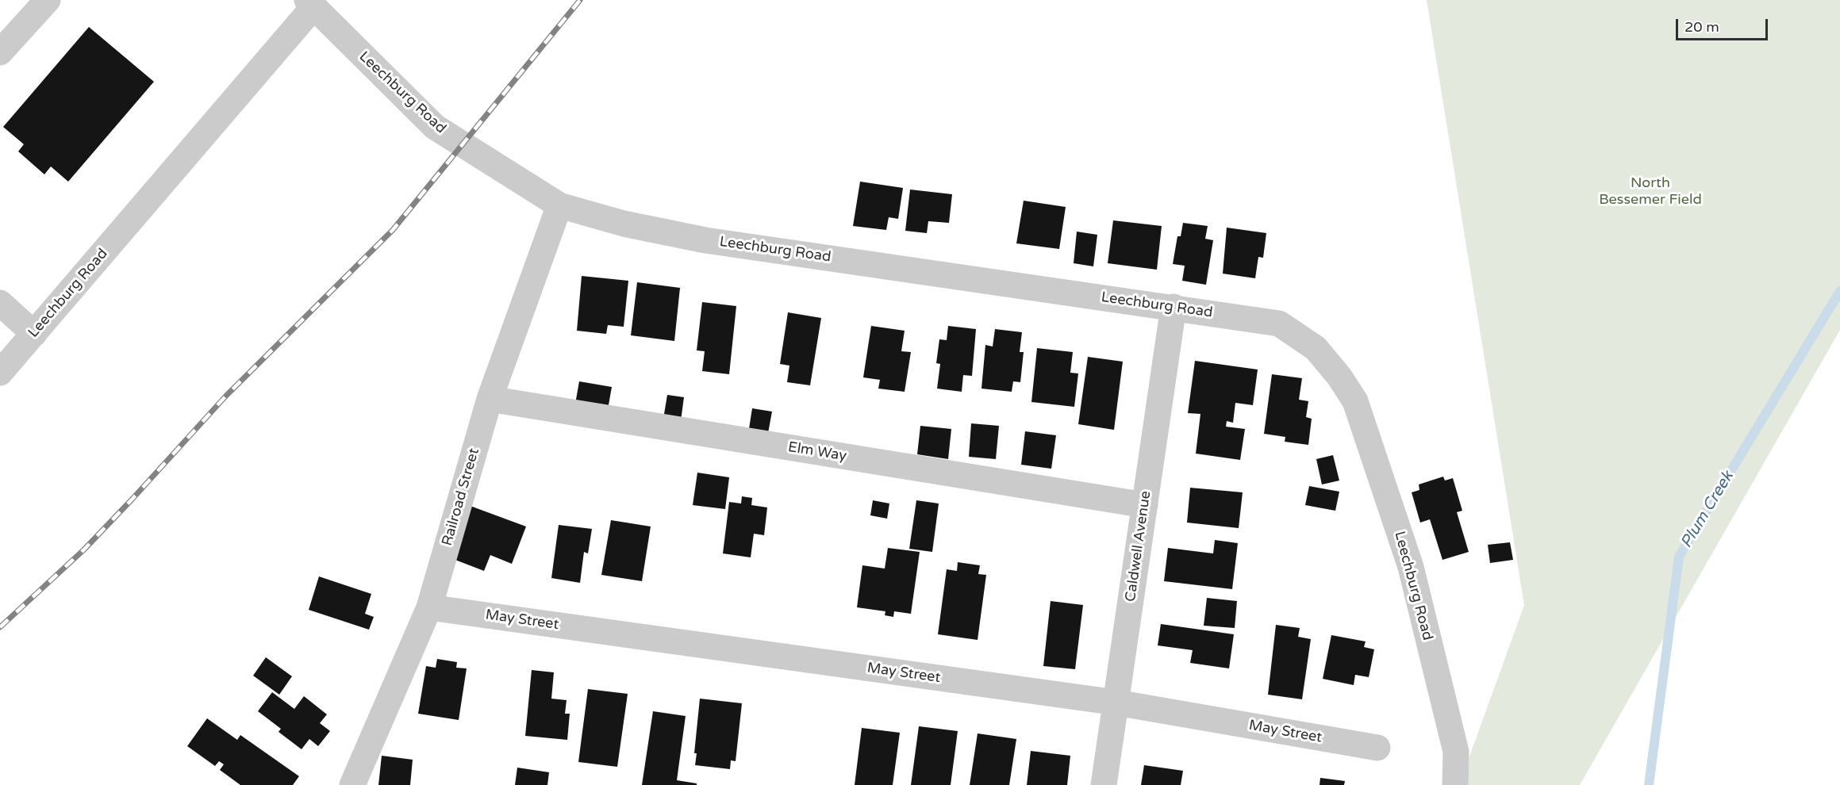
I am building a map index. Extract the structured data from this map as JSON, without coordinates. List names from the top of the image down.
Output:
{
  "streets": {
    "street": [
      "Leechburg Road",
      "Elm Way",
      "Railroad Street",
      "Caldwell Avenue",
      "May Street"
    ]
  },
  "crossings": [
    ["Leechburg Road", "Railroad Street"],
    ["Leechburg Road", "Caldwell Avenue"],
    ["Elm Way", "Railroad Street"],
    ["Elm Way", "Caldwell Avenue"],
    ["Railroad Street", "May Street"],
    ["Caldwell Avenue", "May Street"]
  ],
  "water": ["Plum Creek"],
  "parks": ["North Bessemer Field"],
  "scale_bar": "20 m"
}
